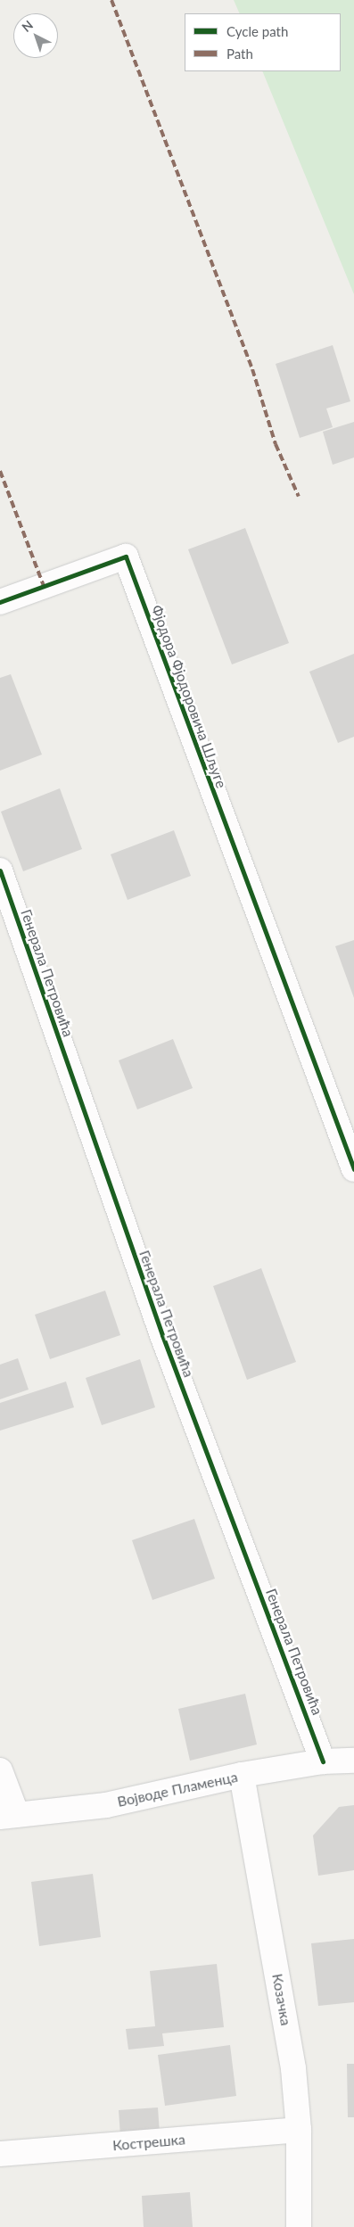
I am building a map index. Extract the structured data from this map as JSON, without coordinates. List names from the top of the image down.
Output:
{
  "streets": {
    "street": [
      "Фјодора Фјодоровича Шљуге",
      "Генерала Петровића",
      "Војводе Пламенца",
      "Козачка",
      "Кострешка"
    ]
  },
  "crossings": [
    ["Генерала Петровића", "Војводе Пламенца"],
    ["Војводе Пламенца", "Козачка"],
    ["Козачка", "Кострешка"]
  ],
  "legend": ["Cycle path", "Path"],
  "north": "top left"
}
